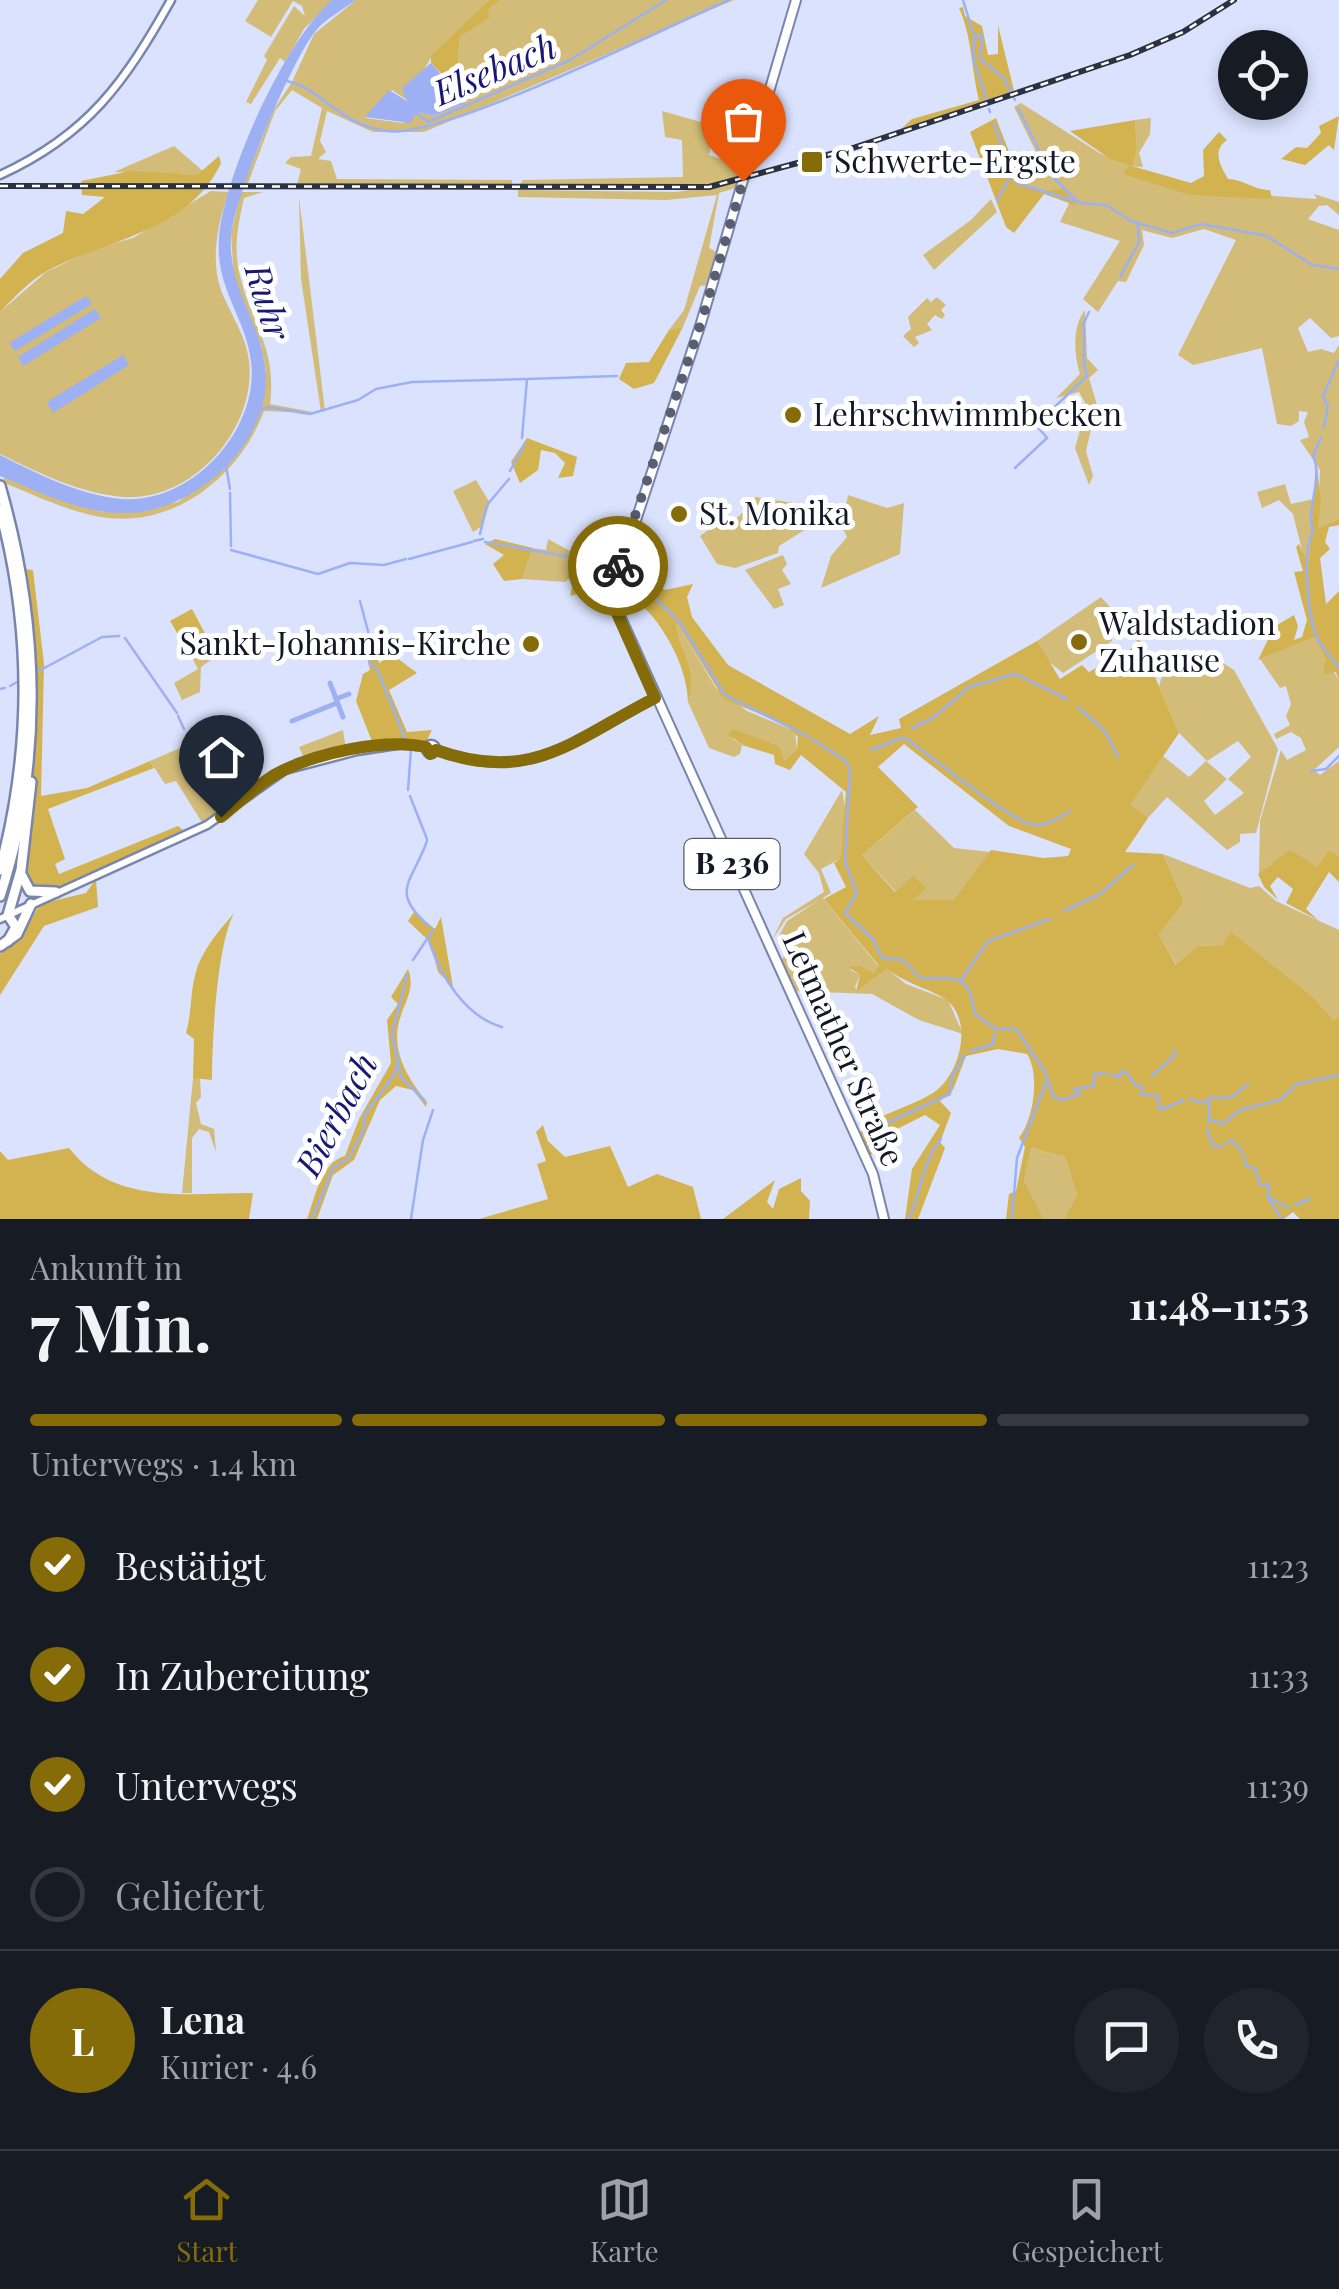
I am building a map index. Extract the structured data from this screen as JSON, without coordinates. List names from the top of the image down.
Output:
{
  "streets": {
    "main road": ["B 236", "Letmather Straße"]
  },
  "water": ["Elsebach", "Ruhr", "Bierbach"],
  "places": {
    "transit": ["Schwerte-Ergste"],
    "other": [
      "Lehrschwimmbecken",
      "St. Monika",
      "Waldstadion Zuhause",
      "Sankt-Johannis-Kirche"
    ]
  },
  "page": {
    "heading": ["7 Min.", "Ankunft in", "11:48–11:53"],
    "panel": ["Lena", "Kurier · 4.6"],
    "bar": "Unterwegs · 1.4 km",
    "list": [
      ["Bestätigt", "11:23"],
      ["In Zubereitung", "11:33"],
      ["Unterwegs", "11:39"],
      "Geliefert"
    ],
    "round": "L",
    "tabs": ["Start", "Karte", "Gespeichert"]
  }
}
